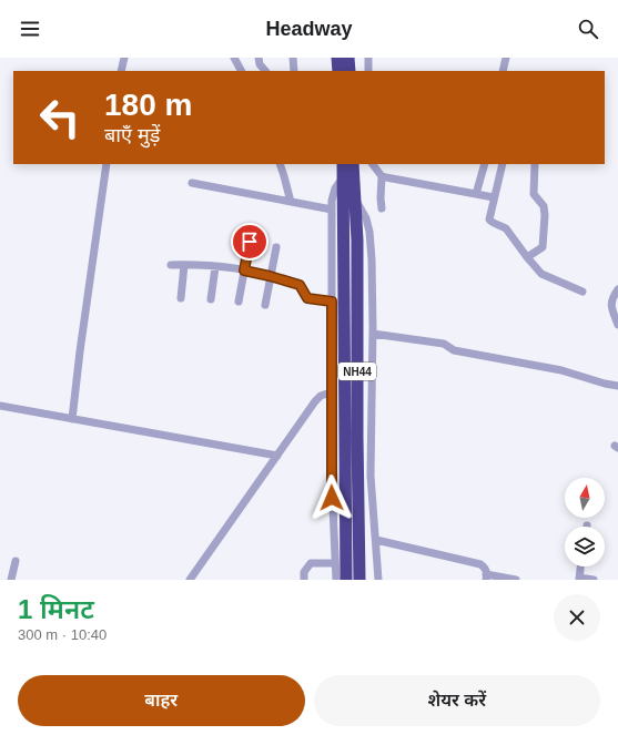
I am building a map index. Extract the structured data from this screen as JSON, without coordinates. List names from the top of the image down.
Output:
{
  "streets": {
    "highway": ["NH44"]
  },
  "north": "top",
  "page": {
    "header": "Headway",
    "turn": ["180 m", "बाएँ मुड़ें"],
    "heading": ["1 मिनट", "300 m · 10:40"],
    "buttons": ["बाहर", "शेयर करें"]
  }
}
